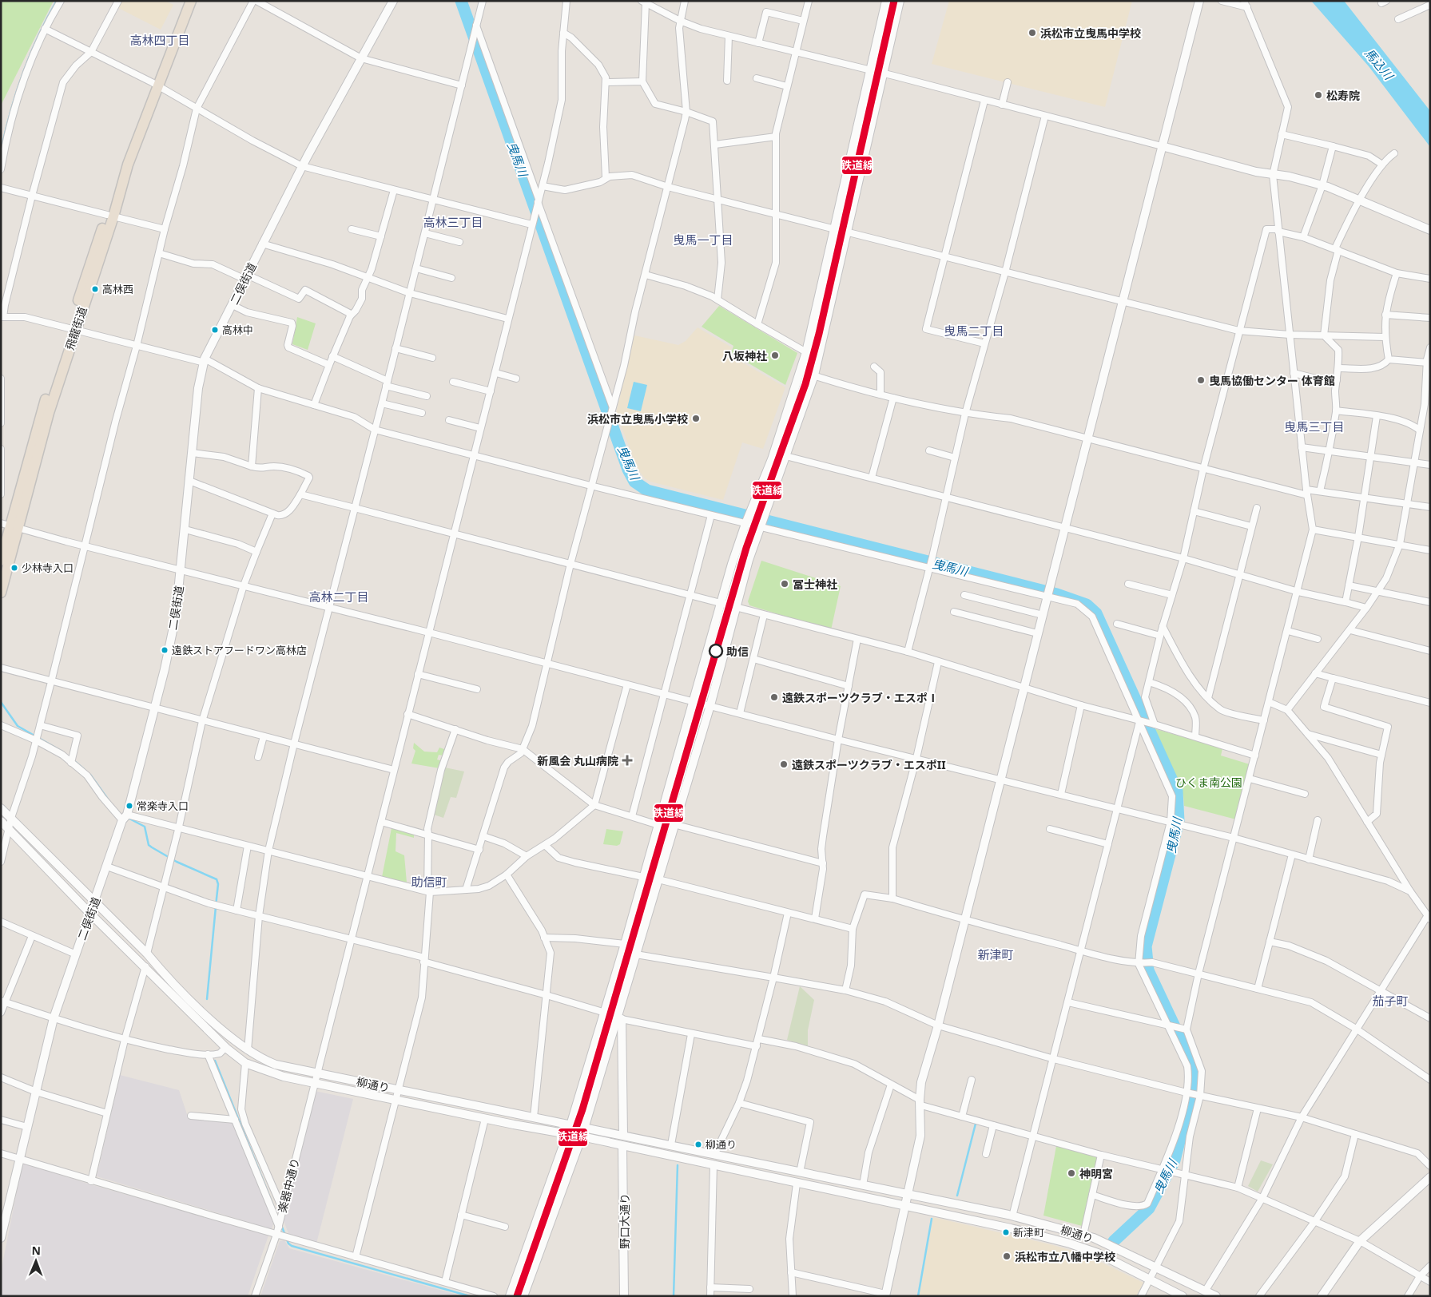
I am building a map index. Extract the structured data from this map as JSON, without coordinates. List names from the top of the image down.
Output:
{
  "streets": {
    "highway": ["飛龍街道"],
    "street": [
      "二俣街道",
      "柳通り",
      "楽器中通り",
      "野口大通り"
    ]
  },
  "crossings": [
    ["二俣街道", "柳通り"],
    ["柳通り", "楽器中通り"],
    ["柳通り", "野口大通り"]
  ],
  "districts": [
    "高林四丁目",
    "高林三丁目",
    "曳馬一丁目",
    "曳馬二丁目",
    "曳馬三丁目",
    "高林二丁目",
    "助信町",
    "新津町",
    "茄子町"
  ],
  "water": ["馬込川", "曳馬川"],
  "parks": ["ひくま南公園"],
  "places": {
    "other": [
      "浜松市立曳馬中学校",
      "松寿院",
      "高林西",
      "高林中",
      "八坂神社",
      "曳馬協働センター 体育館",
      "浜松市立曳馬小学校",
      "少林寺入口",
      "冨士神社",
      "遠鉄ストアフードワン高林店",
      "助信",
      "遠鉄スポーツクラブ・エスポⅠ",
      "遠鉄スポーツクラブ・エスポII",
      "常楽寺入口",
      "柳通り",
      "神明宮",
      "新津町",
      "浜松市立八幡中学校"
    ],
    "health": ["新風会 丸山病院"]
  },
  "lines": ["transit line 鉄道線"],
  "north": "top"
}
